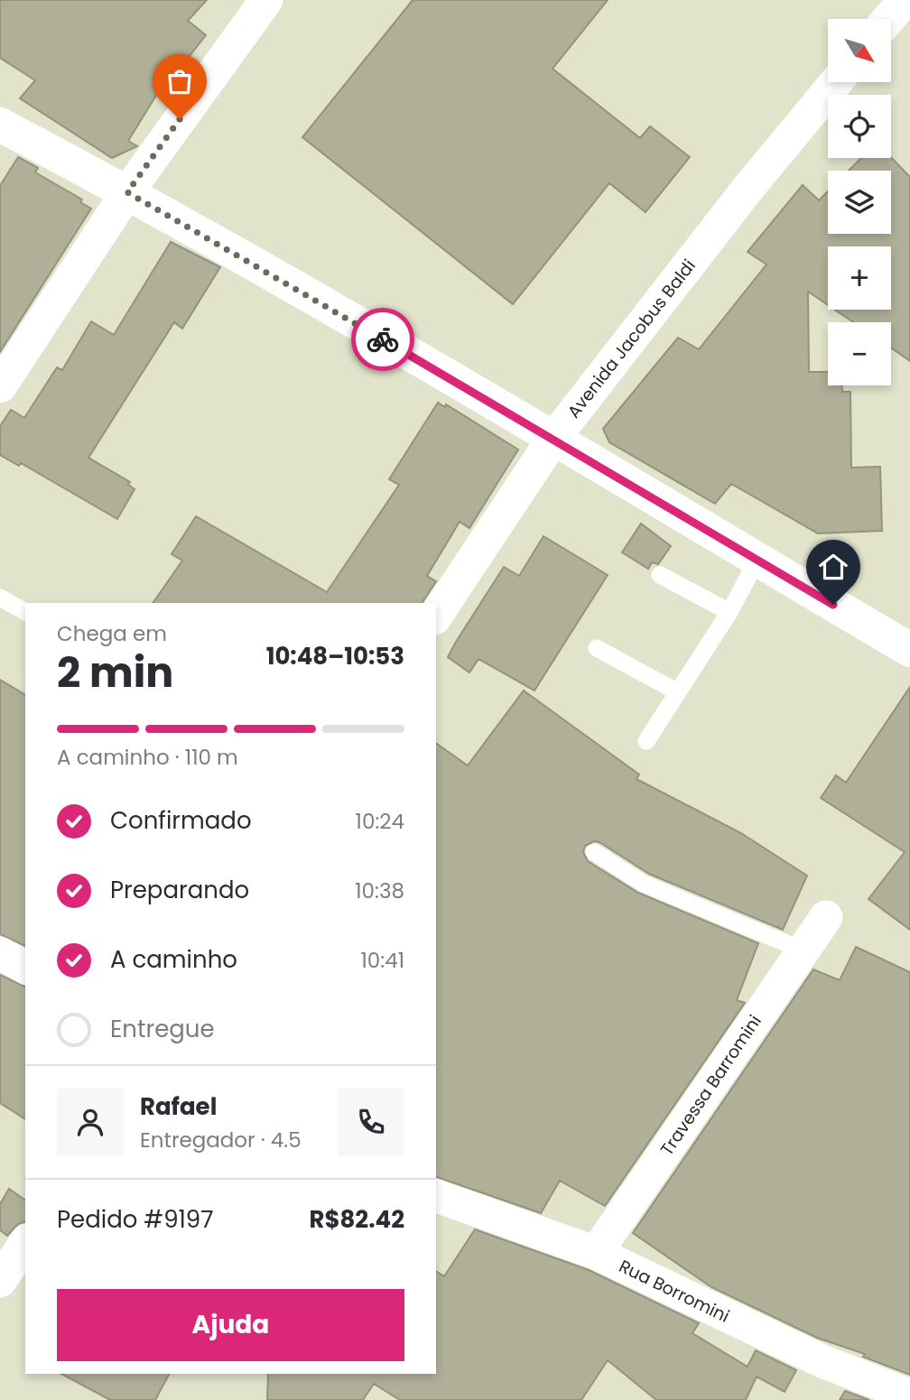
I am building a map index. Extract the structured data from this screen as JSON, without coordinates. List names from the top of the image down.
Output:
{
  "streets": {
    "street": ["Avenida Jacobus Baldi", "Travessa Barromini", "Rua Borromini"]
  },
  "crossings": [
    ["Travessa Barromini", "Rua Borromini"]
  ],
  "north": "bottom right",
  "page": {
    "map_buttons": ["+", "−"],
    "heading": ["2 min", "Chega em", "10:48–10:53"],
    "panel": [
      "Rafael",
      "Entregador · 4.5",
      "Pedido #9197",
      "R$82.42"
    ],
    "bar": "A caminho · 110 m",
    "list": [
      ["Confirmado", "10:24"],
      ["Preparando", "10:38"],
      ["A caminho", "10:41"],
      "Entregue"
    ],
    "buttons": "Ajuda"
  }
}
